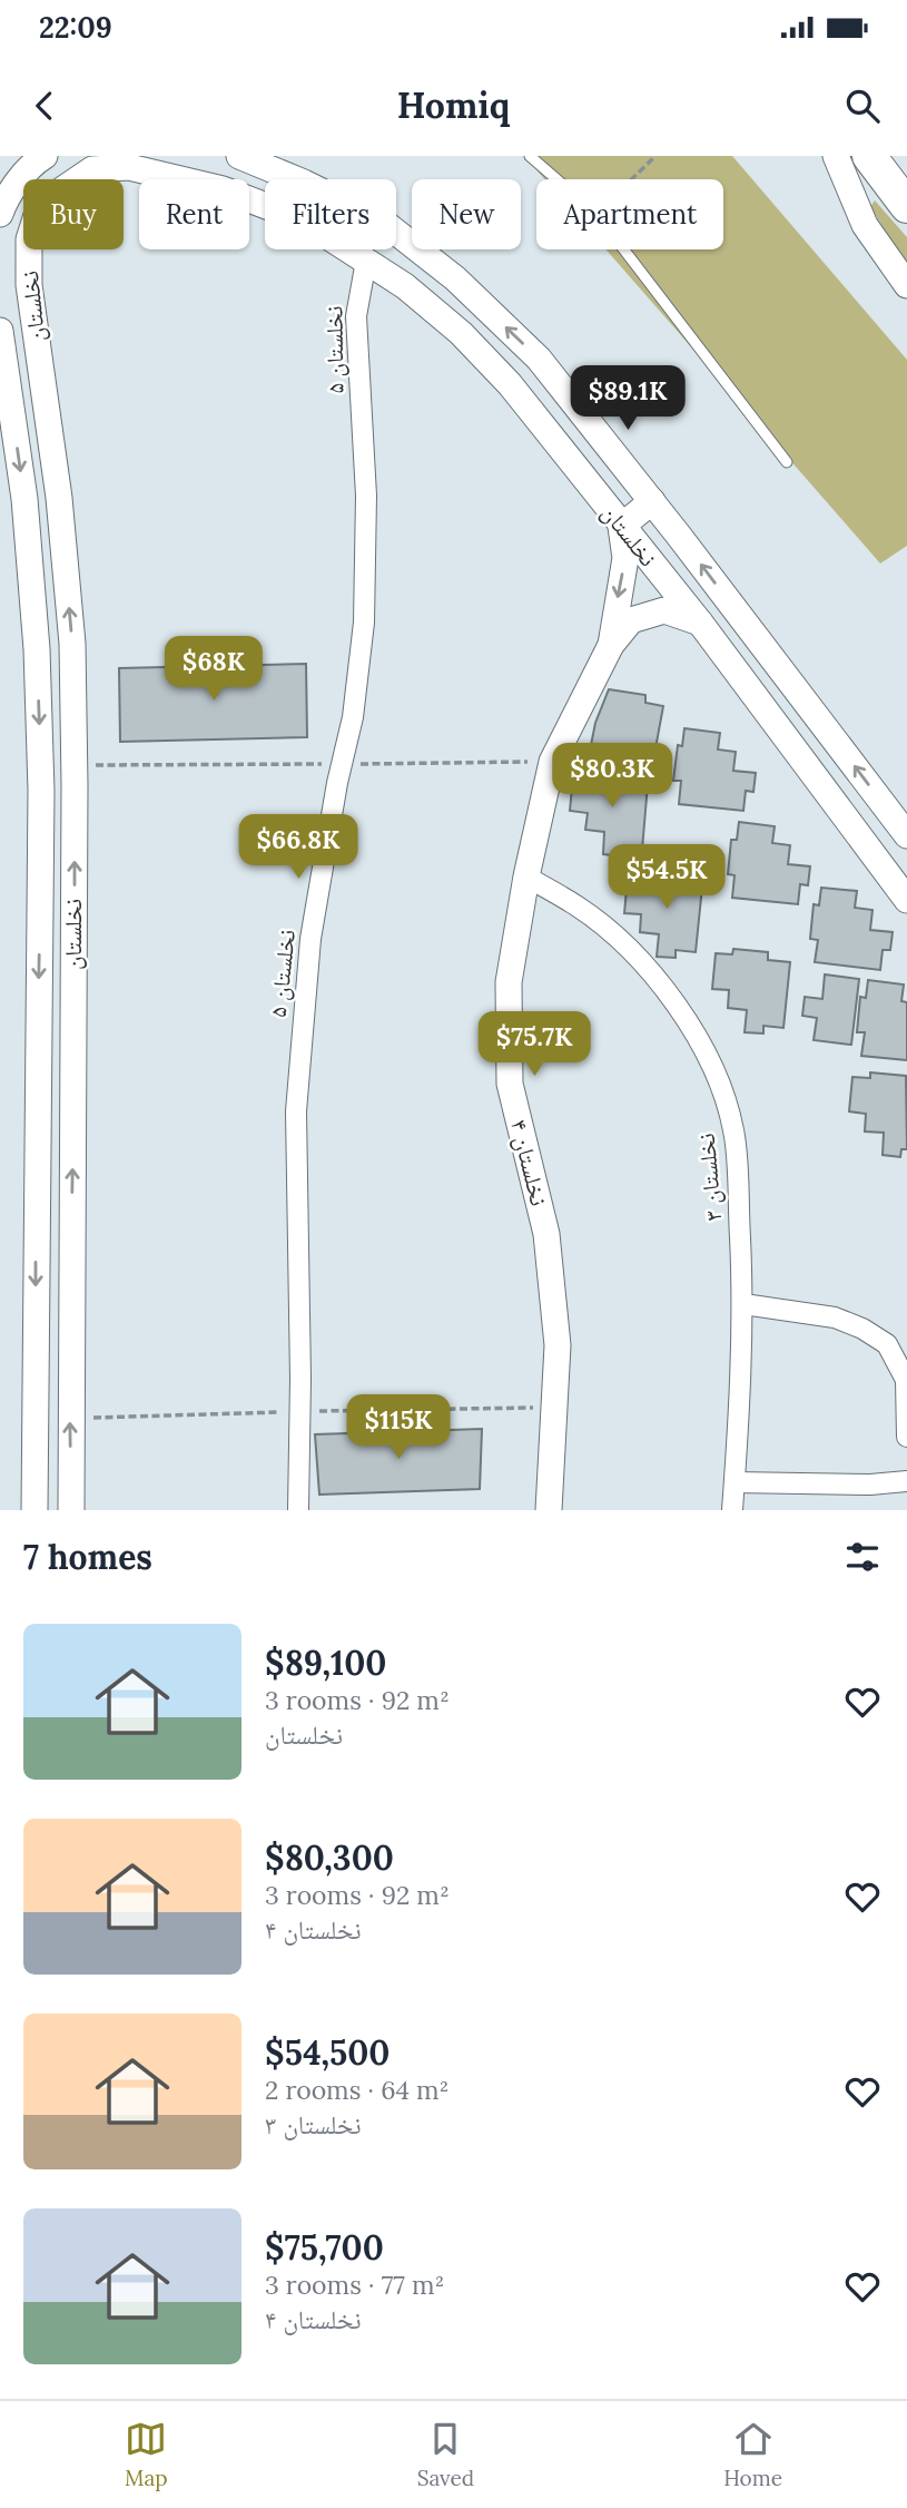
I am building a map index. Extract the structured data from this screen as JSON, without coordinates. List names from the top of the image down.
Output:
{
  "streets": {
    "street": [
      "نخلستان",
      "نخلستان ۵",
      "نخلستان ۴",
      "نخلستان ۳"
    ]
  },
  "crossings": [
    ["نخلستان", "نخلستان ۵"],
    ["نخلستان ۴", "نخلستان ۳"]
  ],
  "page": {
    "status": "22:09",
    "header": "Homiq",
    "chip": [
      "Buy",
      "Rent",
      "Filters",
      "New",
      "Apartment"
    ],
    "price": [
      "$89.1K",
      "$68K",
      "$80.3K",
      "$66.8K",
      "$54.5K",
      "$75.7K",
      "$115K"
    ],
    "heading": "7 homes",
    "list": [
      {
        "name": "$89,100",
        "note": "3 rooms · 92 m² · نخلستان"
      },
      {
        "name": "$80,300",
        "note": "3 rooms · 92 m² · نخلستان ۴"
      },
      {
        "name": "$54,500",
        "note": "2 rooms · 64 m² · نخلستان ۳"
      },
      {
        "name": "$75,700",
        "note": "3 rooms · 77 m² · نخلستان ۴"
      }
    ],
    "tabs": ["Map", "Saved", "Home"]
  }
}
